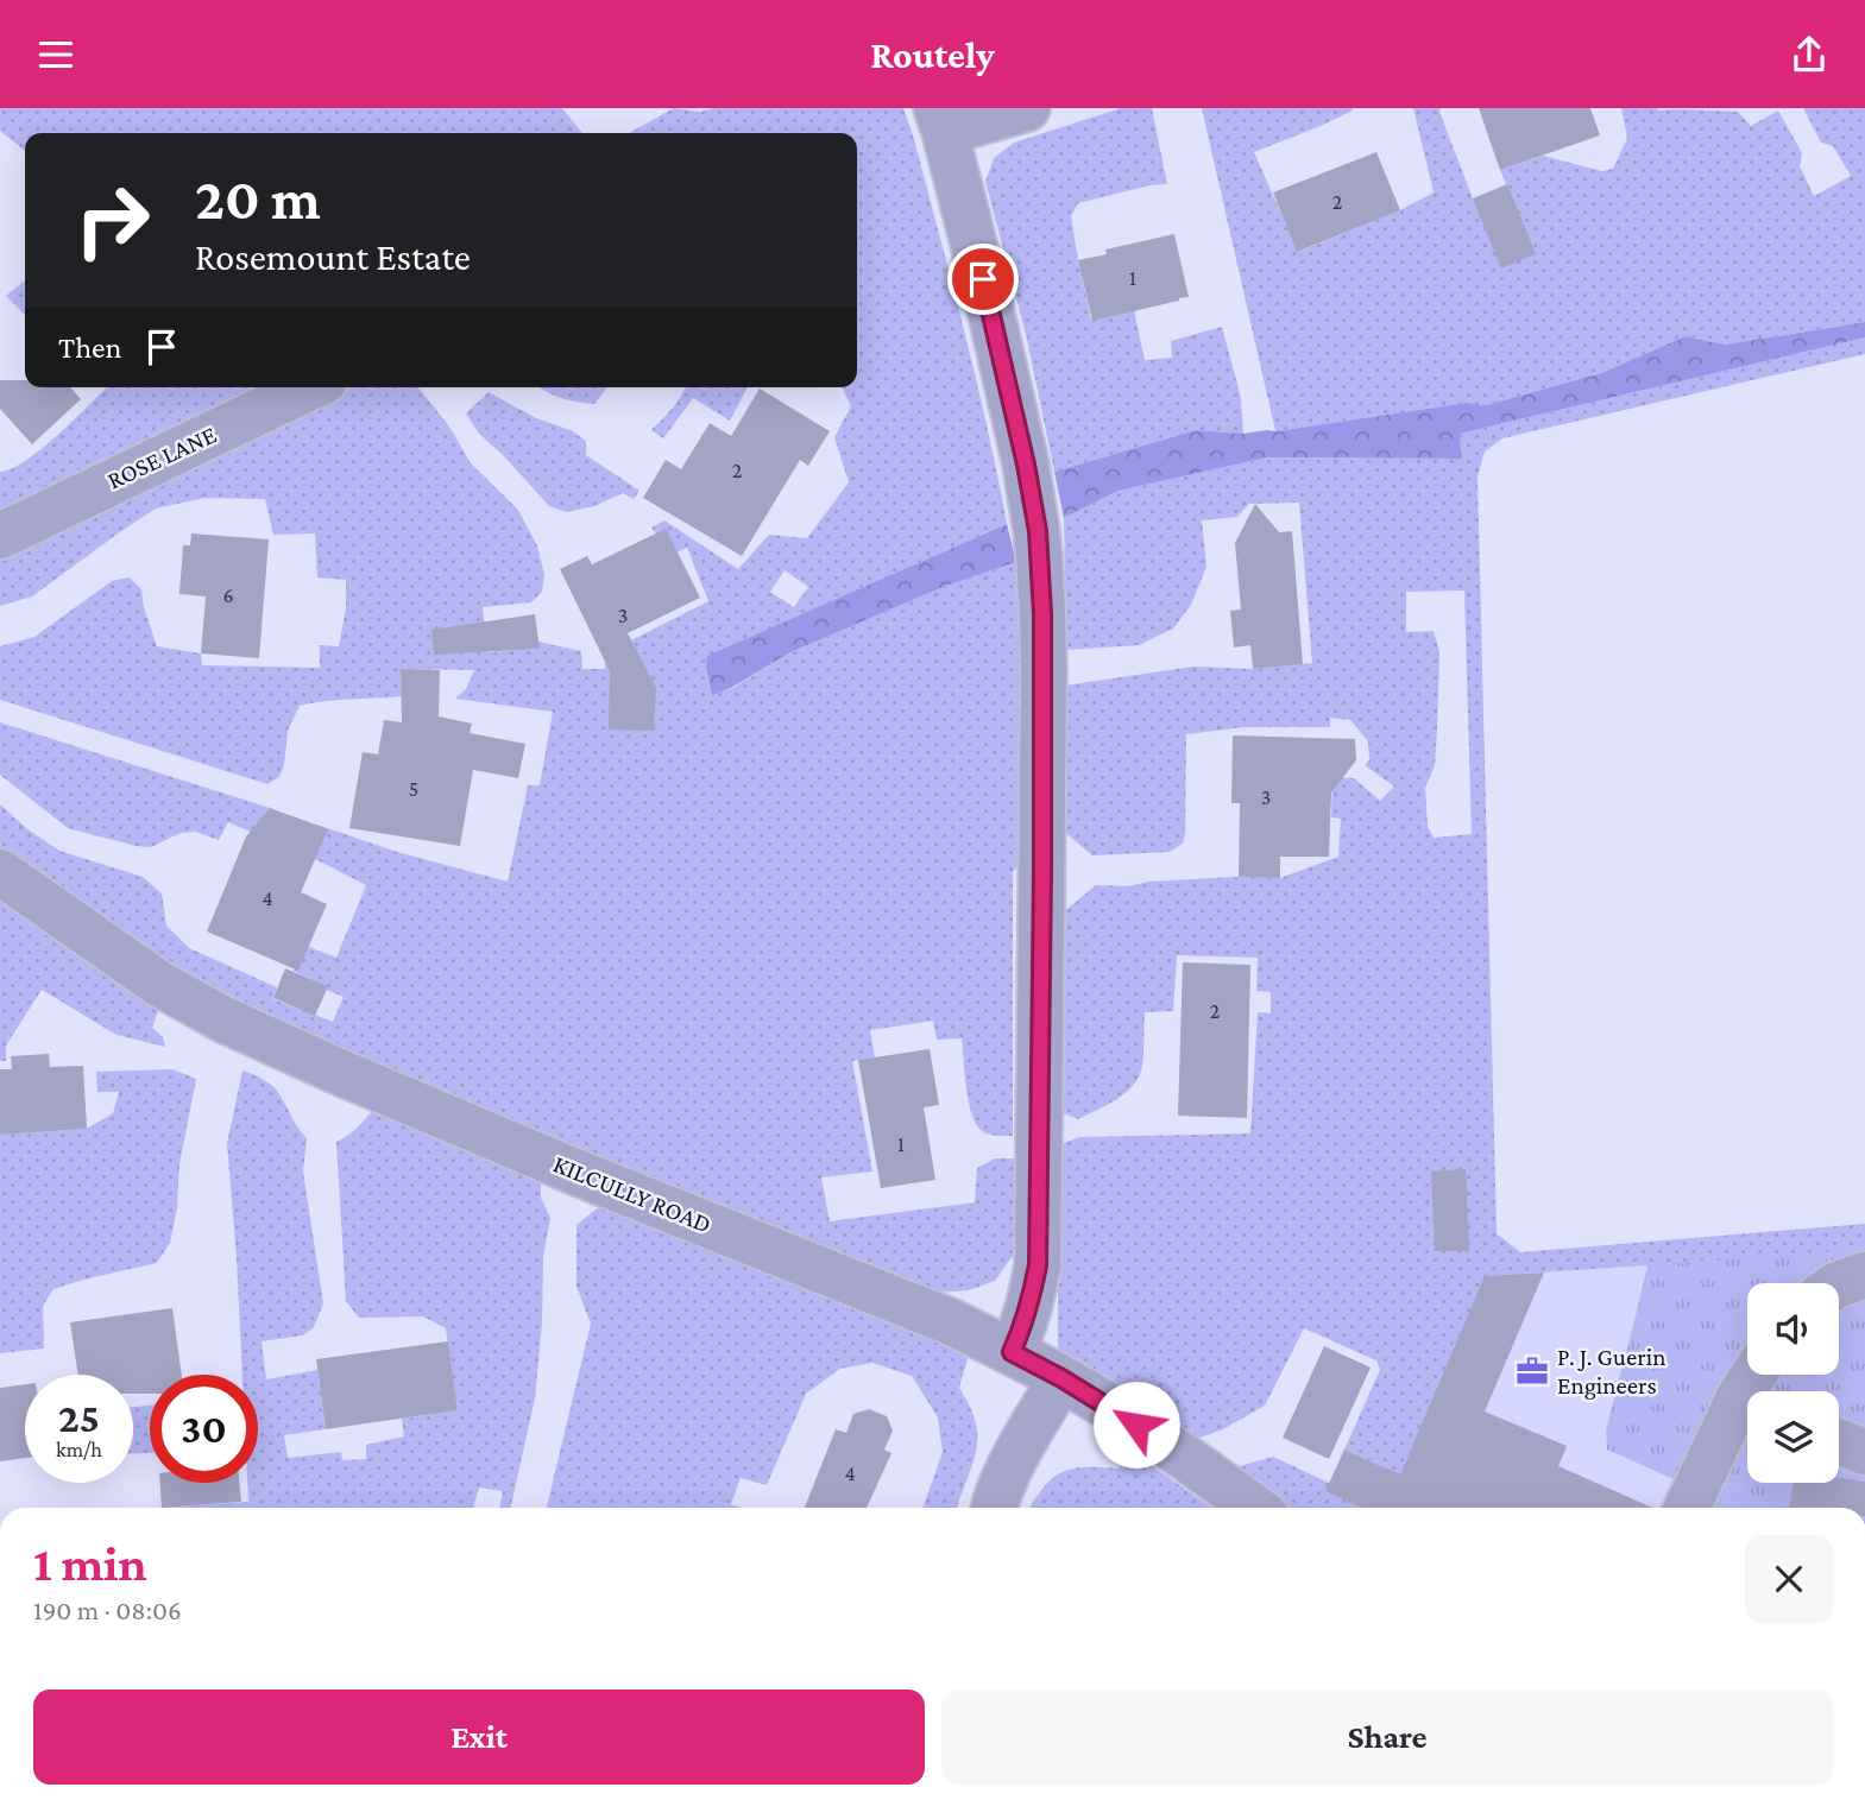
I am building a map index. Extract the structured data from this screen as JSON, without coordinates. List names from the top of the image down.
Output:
{
  "streets": {
    "street": ["ROSE LANE", "KILCULLY ROAD"]
  },
  "places": {
    "office": ["P. J. Guerin Engineers"]
  },
  "house_numbers": [
    "2",
    "1",
    "2",
    "6",
    "3",
    "5",
    "3",
    "4",
    "2",
    "1",
    "4"
  ],
  "page": {
    "header": "Routely",
    "turn": ["20 m", "Rosemount Estate"],
    "then": "Then",
    "speed": "25 km/h",
    "limit": "30",
    "heading": ["1 min", "190 m · 08:06"],
    "buttons": ["Exit", "Share"]
  }
}
